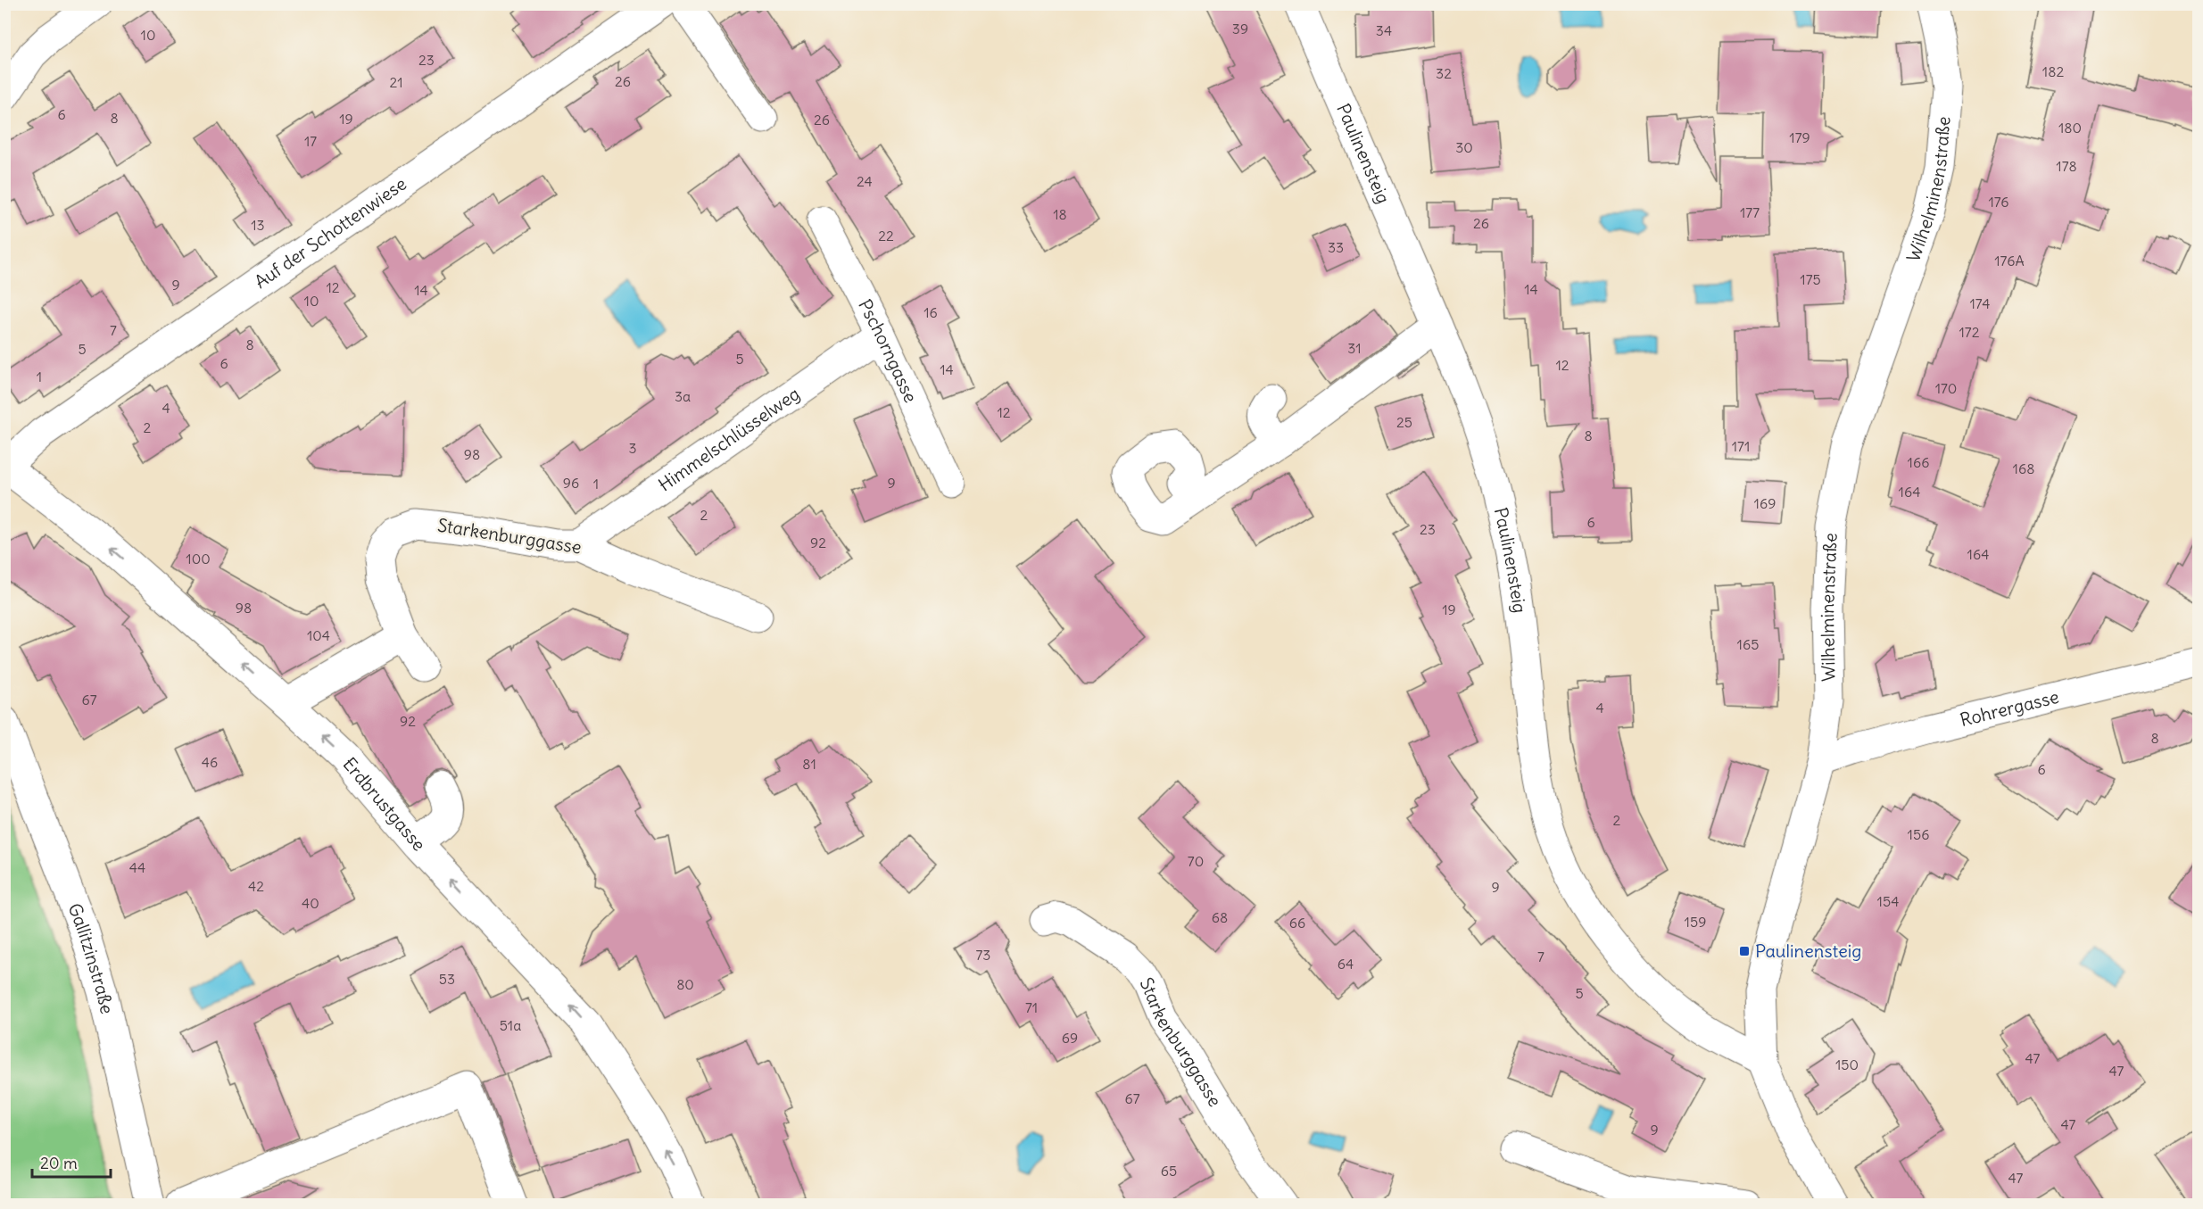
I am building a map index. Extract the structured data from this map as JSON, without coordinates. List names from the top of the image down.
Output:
{
  "streets": {
    "street": [
      "Paulinensteig",
      "Wilhelminenstraße",
      "Auf der Schottenwiese",
      "Pschorngasse",
      "Himmelschlüsselweg",
      "Starkenburggasse",
      "Rohrergasse",
      "Erdbrustgasse",
      "Gallitzinstraße"
    ]
  },
  "crossings": [
    ["Paulinensteig", "Wilhelminenstraße"],
    ["Wilhelminenstraße", "Rohrergasse"],
    ["Auf der Schottenwiese", "Erdbrustgasse"],
    ["Pschorngasse", "Himmelschlüsselweg"],
    ["Himmelschlüsselweg", "Starkenburggasse"]
  ],
  "one_way": ["Erdbrustgasse"],
  "places": {
    "transit": ["Paulinensteig"]
  },
  "house_numbers": [
    "39",
    "34",
    "10",
    "23",
    "182",
    "32",
    "26",
    "21",
    "6",
    "8",
    "19",
    "26",
    "180",
    "179",
    "17",
    "30",
    "178",
    "24",
    "176",
    "177",
    "18",
    "26",
    "13",
    "22",
    "33",
    "176A",
    "175",
    "9",
    "12",
    "14",
    "14",
    "10",
    "174",
    "16",
    "7",
    "172",
    "8",
    "31",
    "5",
    "5",
    "6",
    "12",
    "14",
    "1",
    "170",
    "3a",
    "4",
    "12",
    "25",
    "2",
    "8",
    "171",
    "3",
    "98",
    "166",
    "168",
    "96",
    "9",
    "1",
    "164",
    "169",
    "2",
    "6",
    "23",
    "92",
    "164",
    "100",
    "98",
    "19",
    "104",
    "165",
    "67",
    "4",
    "92",
    "8",
    "46",
    "81",
    "6",
    "2",
    "156",
    "70",
    "44",
    "42",
    "9",
    "154",
    "40",
    "68",
    "159",
    "66",
    "73",
    "7",
    "64",
    "53",
    "80",
    "5",
    "71",
    "51a",
    "69",
    "47",
    "150",
    "47",
    "67",
    "47",
    "9",
    "65",
    "47"
  ],
  "scale_bar": "20 m"
}
